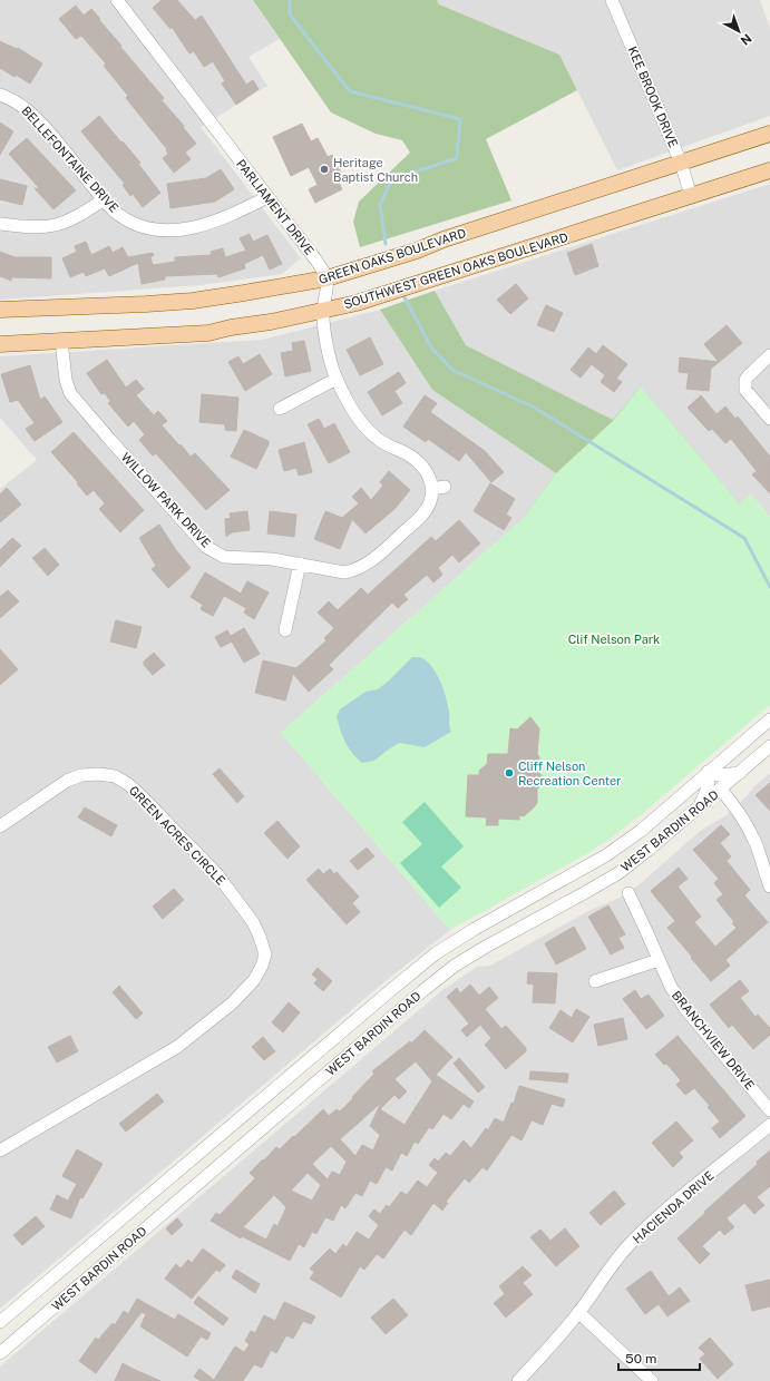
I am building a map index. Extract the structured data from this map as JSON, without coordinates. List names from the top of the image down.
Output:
{
  "streets": {
    "main road": ["GREEN OAKS BOULEVARD", "SOUTHWEST GREEN OAKS BOULEVARD"],
    "street": [
      "KEE BROOK DRIVE",
      "BELLEFONTAINE DRIVE",
      "PARLIAMENT DRIVE",
      "WILLOW PARK DRIVE",
      "WEST BARDIN ROAD",
      "GREEN ACRES CIRCLE",
      "BRANCHVIEW DRIVE",
      "HACIENDA DRIVE"
    ]
  },
  "crossings": [
    ["KEE BROOK DRIVE", "GREEN OAKS BOULEVARD"],
    ["KEE BROOK DRIVE", "SOUTHWEST GREEN OAKS BOULEVARD"],
    ["BELLEFONTAINE DRIVE", "PARLIAMENT DRIVE"],
    ["PARLIAMENT DRIVE", "GREEN OAKS BOULEVARD"],
    ["SOUTHWEST GREEN OAKS BOULEVARD", "WILLOW PARK DRIVE"]
  ],
  "parks": ["Clif Nelson Park"],
  "places": ["Heritage Baptist Church", "Cliff Nelson Recreation Center"],
  "scale_bar": "50 m",
  "north": "bottom right"
}
